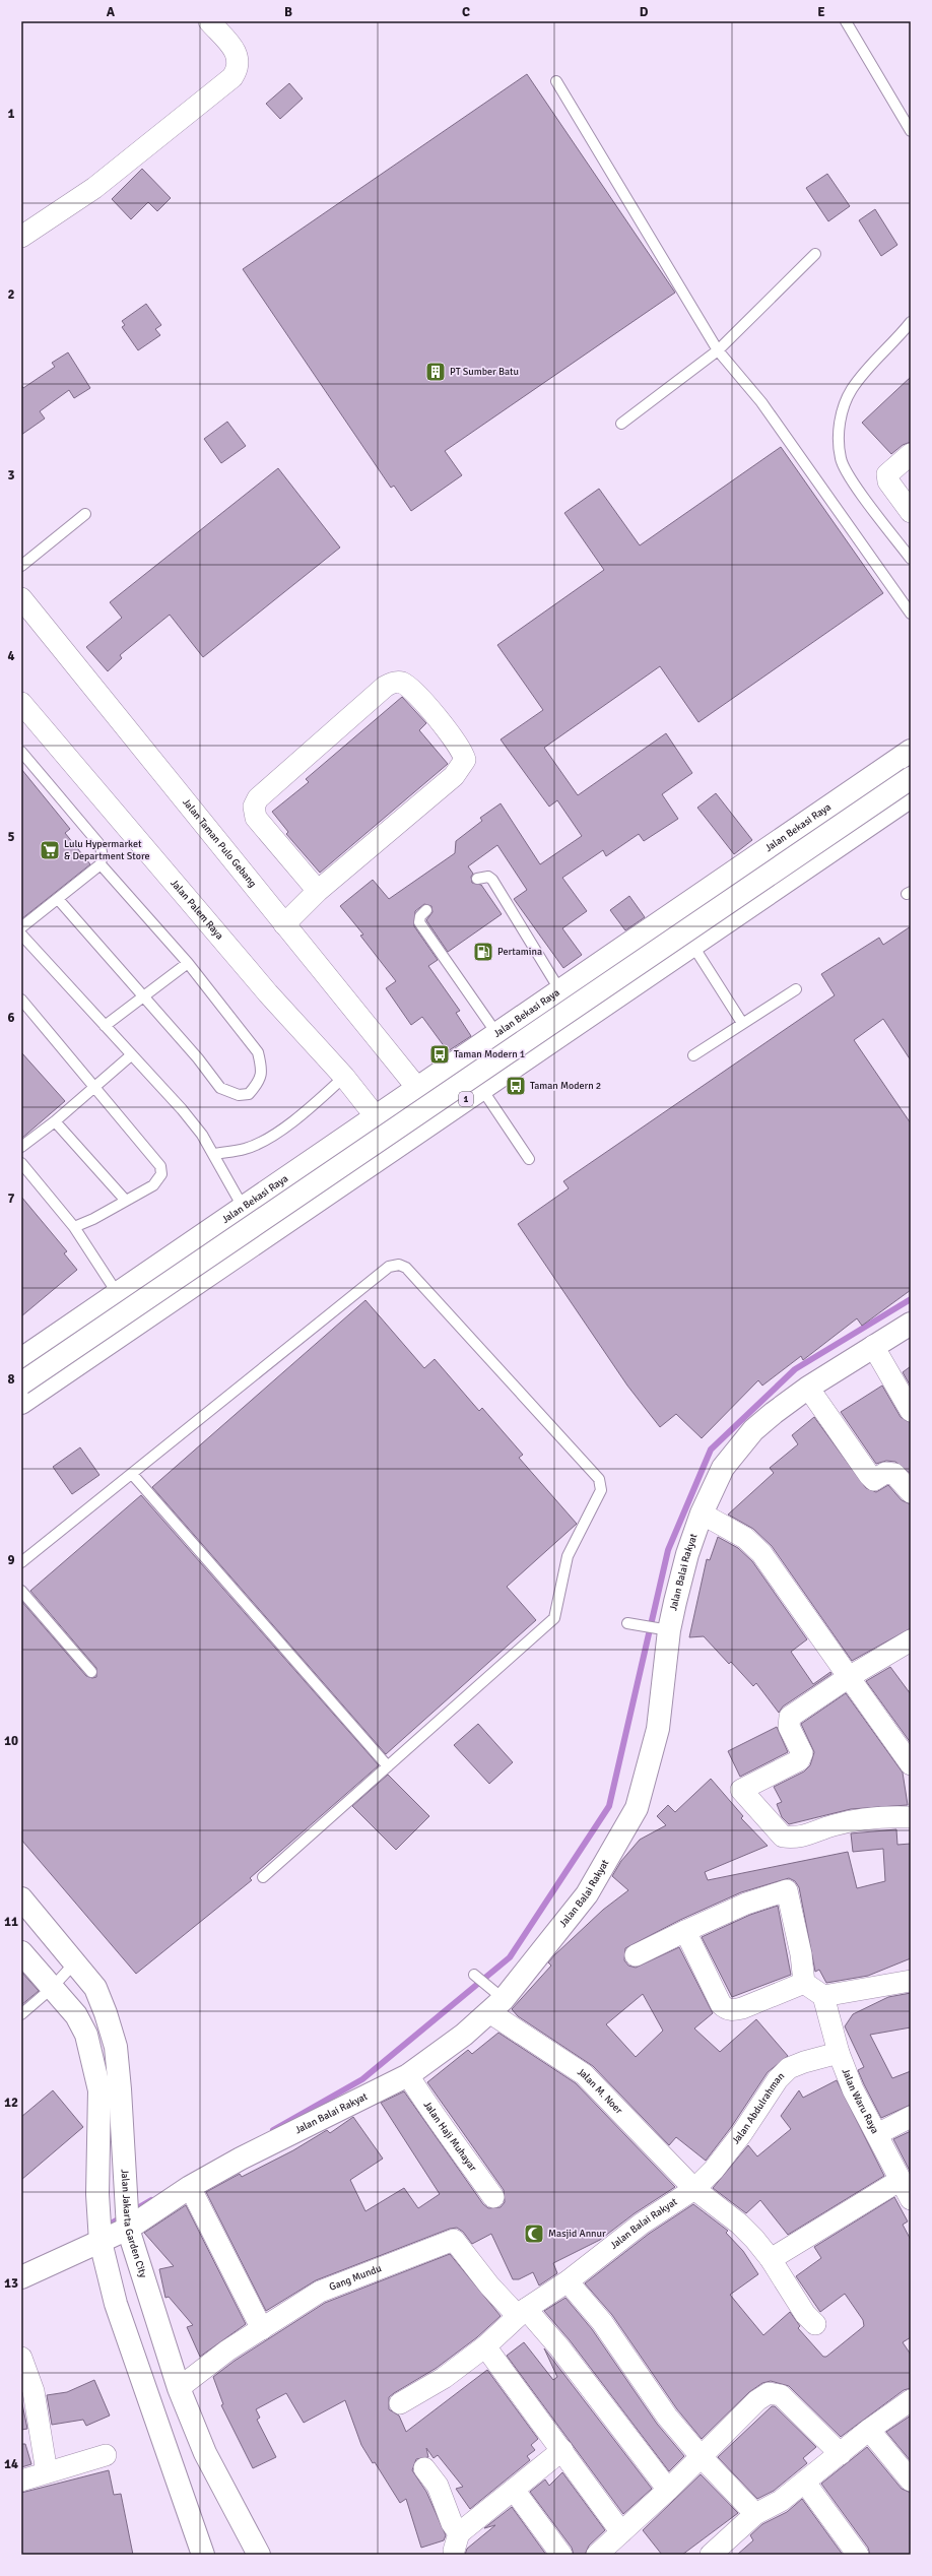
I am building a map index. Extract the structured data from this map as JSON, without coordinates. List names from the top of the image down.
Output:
{
  "streets": {
    "main road": [
      "Jalan Bekasi Raya",
      "1",
      "Jalan Balai Rakyat",
      "Jalan Jakarta Garden City"
    ],
    "street": [
      "Jalan Taman Pulo Gebang",
      "Jalan Palem Raya",
      "Jalan M. Noer",
      "Jalan Waru Raya",
      "Jalan Abdulrahman",
      "Jalan Haji Muhayar",
      "Gang Mundu"
    ]
  },
  "crossings": [
    ["Jalan Bekasi Raya", "Jalan Taman Pulo Gebang"],
    ["Jalan Bekasi Raya", "Jalan Palem Raya"],
    ["Jalan Balai Rakyat", "Jalan M. Noer"],
    ["Jalan Balai Rakyat", "Jalan Abdulrahman"],
    ["Jalan Balai Rakyat", "Jalan Haji Muhayar"],
    ["Jalan Balai Rakyat", "Jalan Jakarta Garden City"],
    ["Jalan Balai Rakyat", "Gang Mundu"],
    ["Jalan M. Noer", "Jalan Abdulrahman"],
    ["Jalan Waru Raya", "Jalan Abdulrahman"],
    ["Jalan Jakarta Garden City", "Gang Mundu"]
  ],
  "places": {
    "building": ["PT Sumber Batu"],
    "supermarket": ["Lulu Hypermarket & Department Store"],
    "fuel station": ["Pertamina"],
    "bus stop": ["Taman Modern 1", "Taman Modern 2"],
    "mosque": ["Masjid Annur"]
  },
  "grid": {
    "columns": [
      "A",
      "B",
      "C",
      "D",
      "E"
    ],
    "rows": [
      "1",
      "2",
      "3",
      "4",
      "5",
      "6",
      "7",
      "8",
      "9",
      "10",
      "11",
      "12",
      "13",
      "14"
    ]
  }
}
